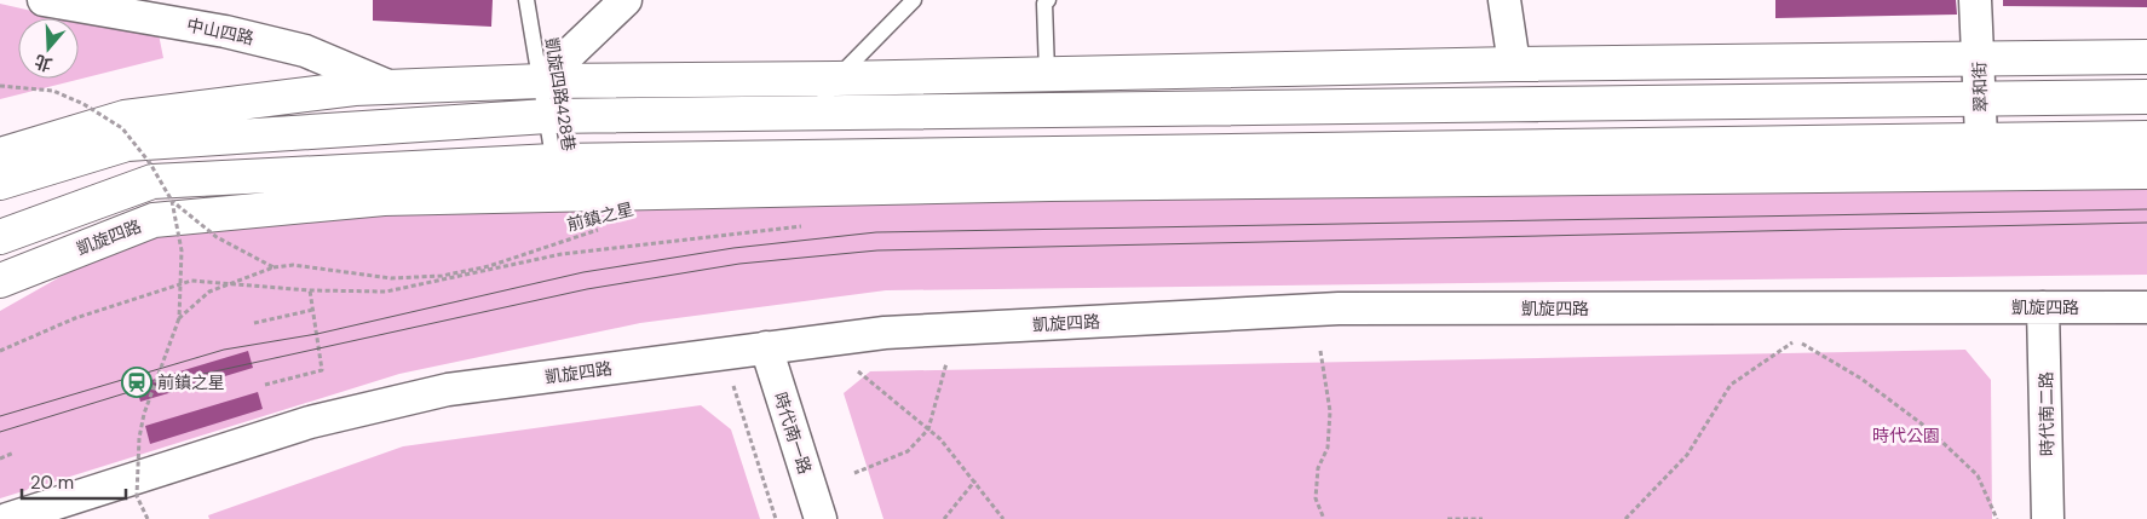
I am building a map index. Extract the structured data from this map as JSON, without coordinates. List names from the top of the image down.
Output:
{
  "streets": {
    "street": [
      "中山四路",
      "翠和街",
      "凱旋四路",
      "時代南二路",
      "時代南一路"
    ],
    "lane": ["凱旋四路428巷"],
    "path": ["前鎮之星"]
  },
  "crossings": [
    ["翠和街", "凱旋四路"],
    ["凱旋四路428巷", "凱旋四路"],
    ["凱旋四路", "時代南二路"],
    ["凱旋四路", "時代南一路"]
  ],
  "parks": ["時代公園"],
  "places": {
    "station": ["前鎮之星"]
  },
  "scale_bar": "20 m",
  "north": "bottom"
}
